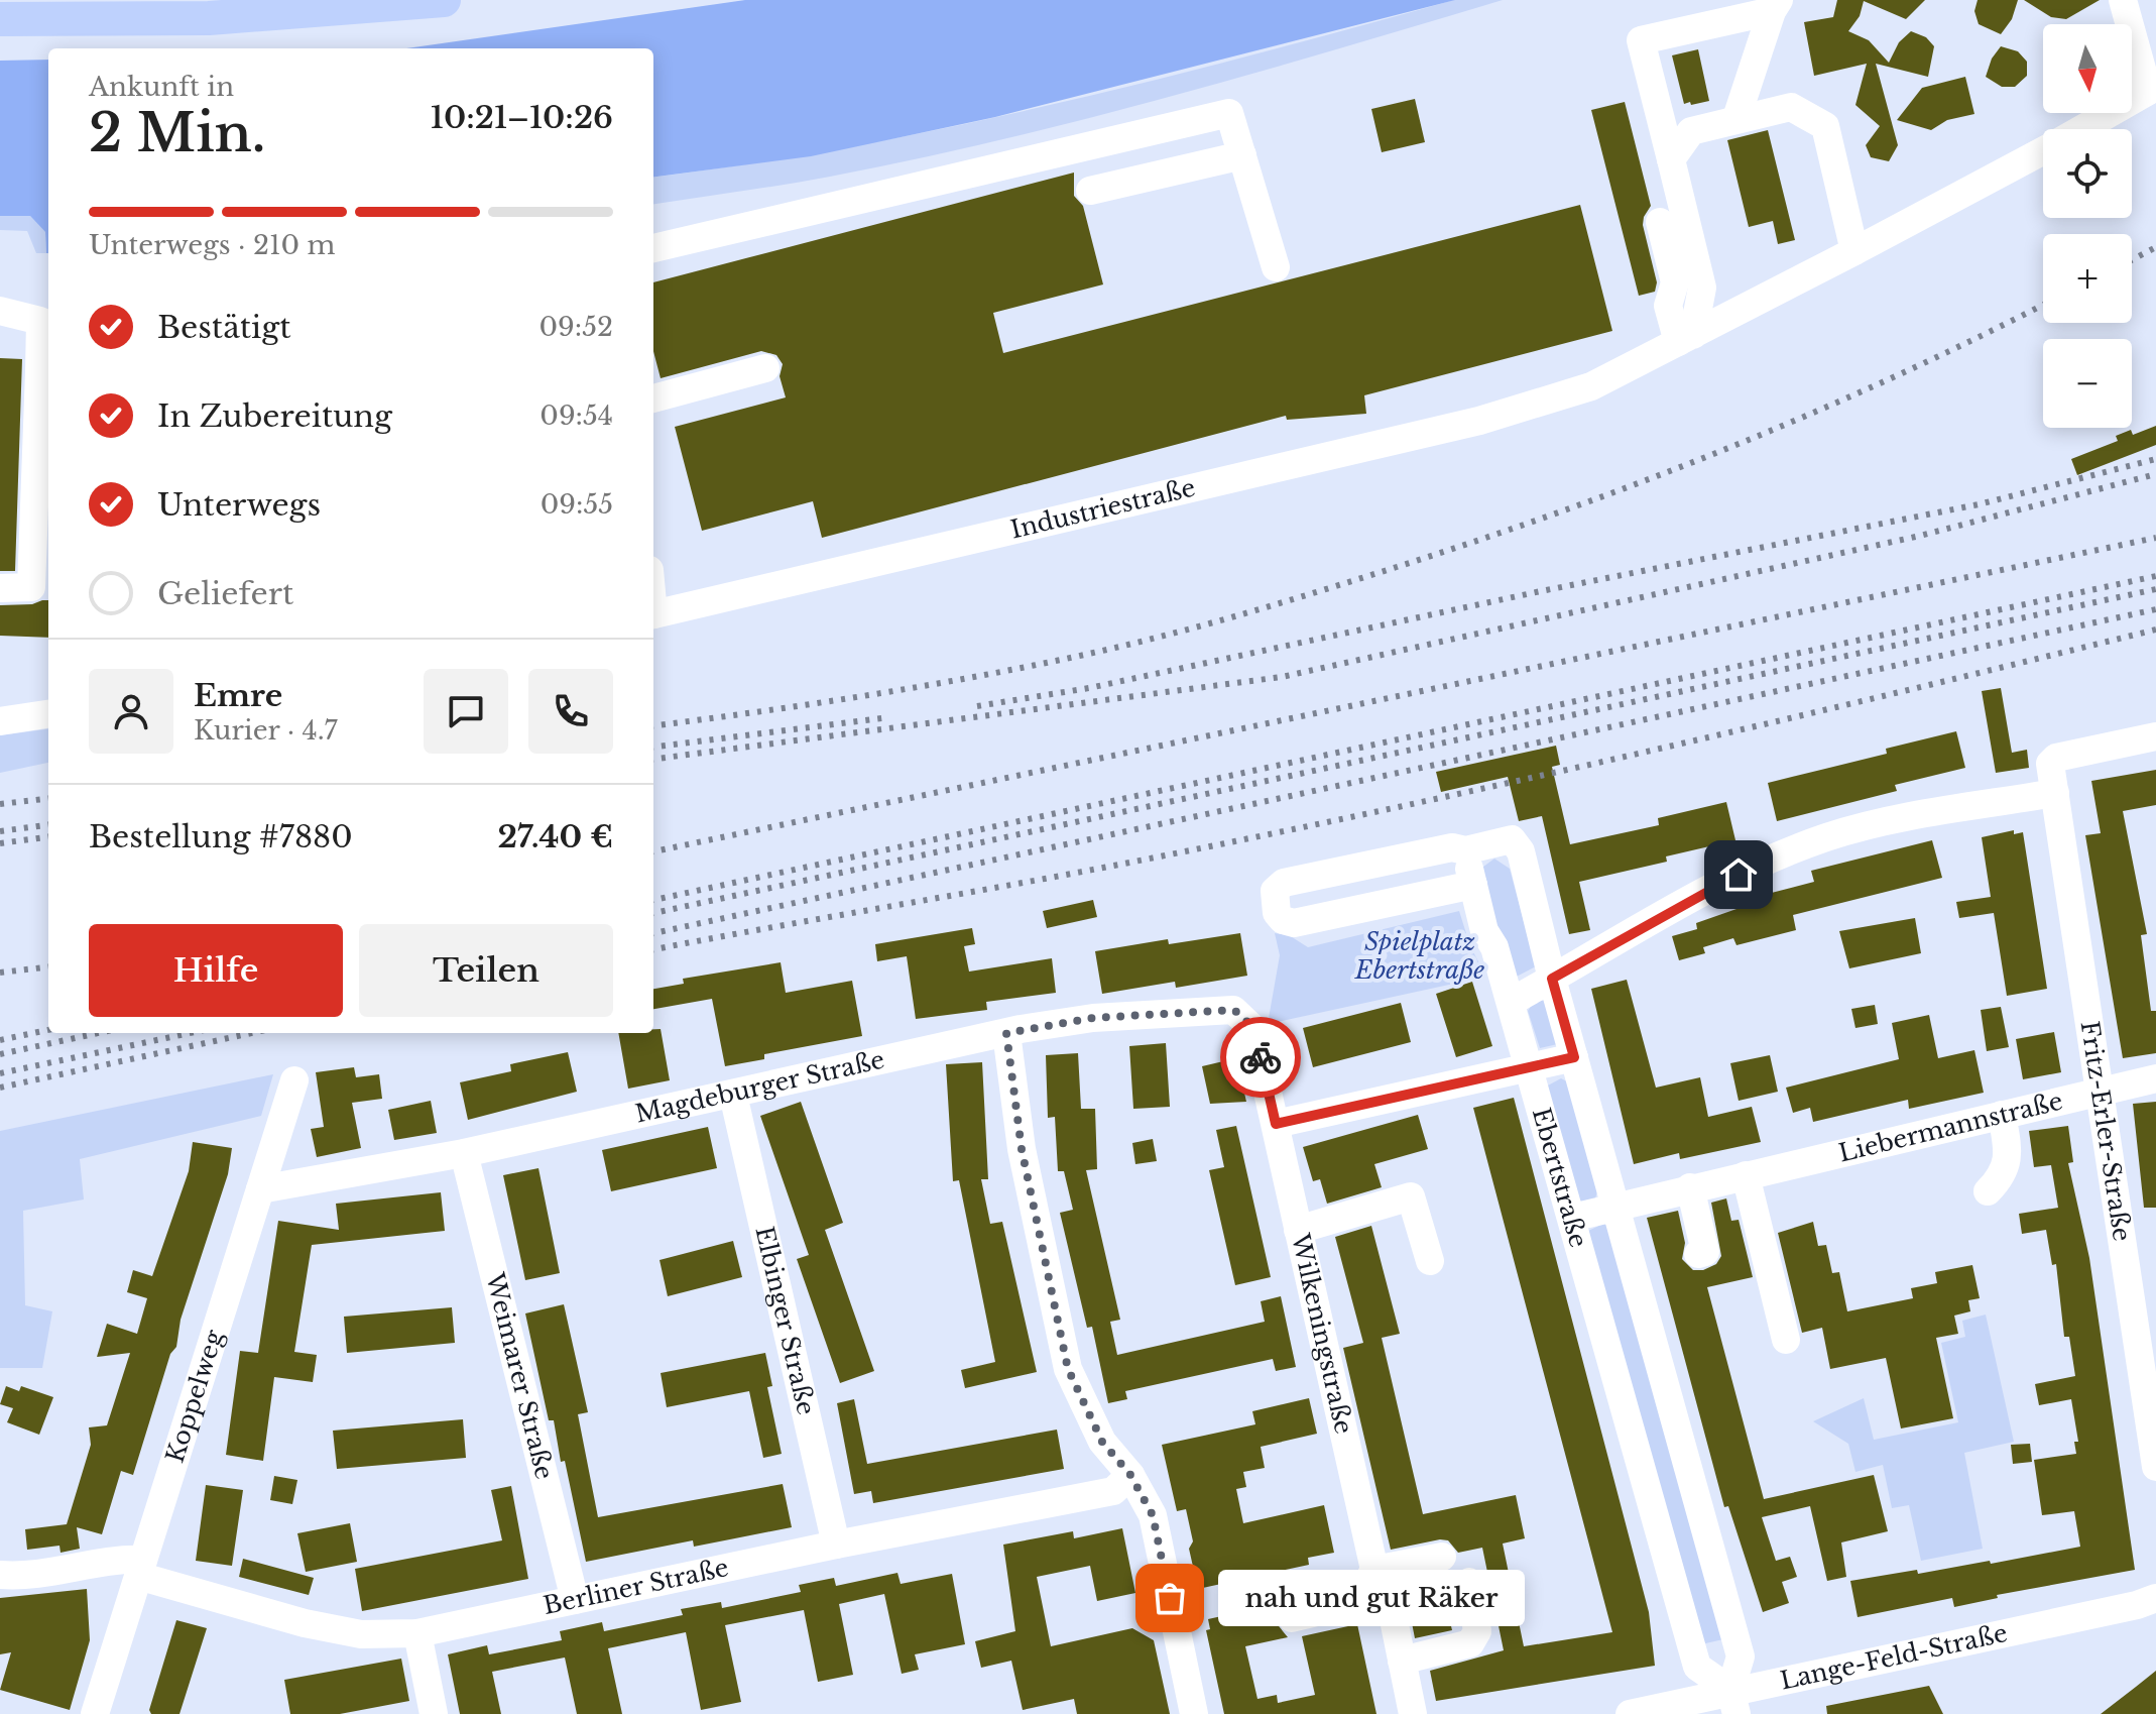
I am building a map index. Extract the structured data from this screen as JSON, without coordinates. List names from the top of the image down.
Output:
{
  "streets": {
    "street": [
      "Industriestraße",
      "Magdeburger Straße",
      "Liebermannstraße",
      "Fritz-Erler-Straße",
      "Ebertstraße",
      "Elbinger Straße",
      "Wilkeningstraße",
      "Weimarer Straße",
      "Koppelweg",
      "Berliner Straße",
      "Lange-Feld-Straße"
    ]
  },
  "crossings": [
    ["Magdeburger Straße", "Elbinger Straße"],
    ["Magdeburger Straße", "Wilkeningstraße"],
    ["Magdeburger Straße", "Weimarer Straße"],
    ["Magdeburger Straße", "Koppelweg"],
    ["Liebermannstraße", "Fritz-Erler-Straße"],
    ["Liebermannstraße", "Ebertstraße"],
    ["Ebertstraße", "Lange-Feld-Straße"],
    ["Elbinger Straße", "Berliner Straße"],
    ["Weimarer Straße", "Berliner Straße"],
    ["Koppelweg", "Berliner Straße"]
  ],
  "parks": ["Spielplatz Ebertstraße"],
  "places": ["nah und gut Räker"],
  "north": "bottom",
  "page": {
    "map_buttons": ["+", "−"],
    "heading": ["2 Min.", "Ankunft in", "10:21–10:26"],
    "panel": [
      "Emre",
      "Kurier · 4.7",
      "Bestellung #7880",
      "27.40 €"
    ],
    "bar": "Unterwegs · 210 m",
    "list": [
      ["Bestätigt", "09:52"],
      ["In Zubereitung", "09:54"],
      ["Unterwegs", "09:55"],
      "Geliefert"
    ],
    "buttons": ["Hilfe", "Teilen"],
    "bubble": "nah und gut Räker"
  }
}
